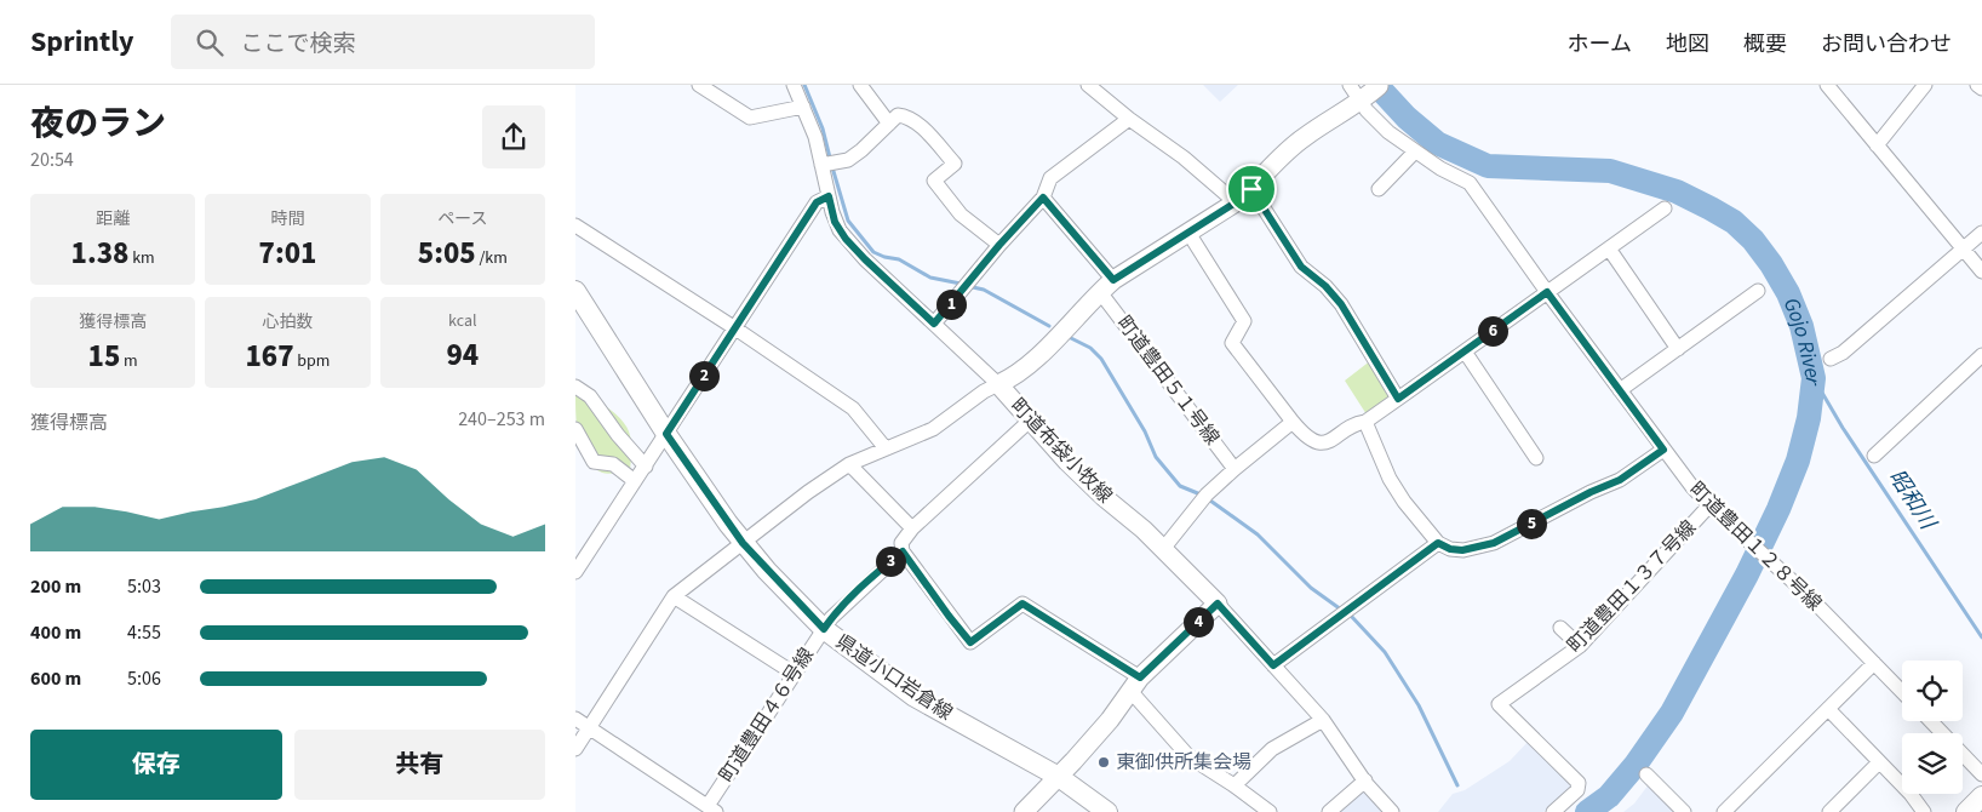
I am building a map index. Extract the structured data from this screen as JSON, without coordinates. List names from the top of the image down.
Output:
{
  "streets": {
    "main road": ["県道小口岩倉線"],
    "street": [
      "町道豊田５１号線",
      "町道布袋小牧線",
      "町道豊田１２８号線",
      "町道豊田１３７号線",
      "町道豊田４６号線"
    ]
  },
  "crossings": [
    ["町道豊田５１号線", "町道布袋小牧線"],
    ["町道布袋小牧線", "町道豊田１２８号線"],
    ["町道布袋小牧線", "町道豊田４６号線"],
    ["町道豊田１２８号線", "町道豊田１３７号線"],
    ["県道小口岩倉線", "町道豊田４６号線"]
  ],
  "water": ["Gojo River", "昭和川"],
  "places": ["東御供所集会場"],
  "page": {
    "header": "Sprintly",
    "search": "ここで検索",
    "nav": [
      "ホーム",
      "地図",
      "概要",
      "お問い合わせ"
    ],
    "heading": ["夜のラン", "20:54"],
    "stats": [
      ["距離", "1.38 km"],
      ["時間", "7:01"],
      ["ペース", "5:05 /km"],
      ["獲得標高", "15 m"],
      ["心拍数", "167 bpm"],
      ["kcal", "94"]
    ],
    "pins": [
      "1",
      "6",
      "2",
      "5",
      "3",
      "4"
    ],
    "chart": ["獲得標高", "240–253 m"],
    "list": [
      {
        "name": "200 m",
        "note": "5:03"
      },
      {
        "name": "400 m",
        "note": "4:55"
      },
      {
        "name": "600 m",
        "note": "5:06"
      }
    ],
    "buttons": ["保存", "共有"]
  }
}
